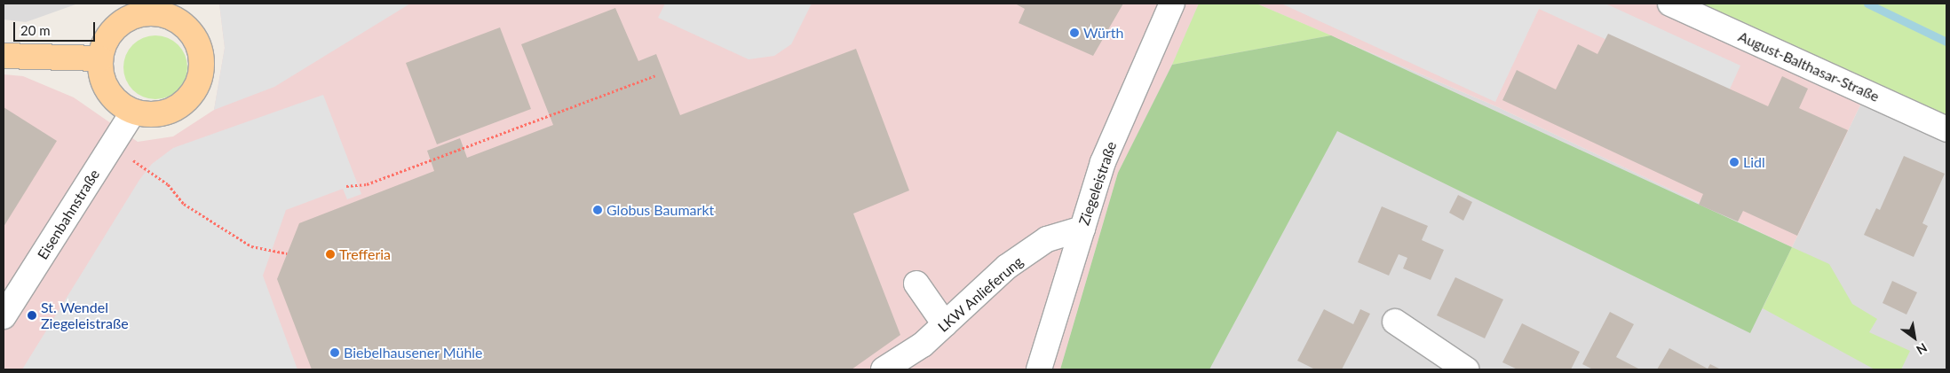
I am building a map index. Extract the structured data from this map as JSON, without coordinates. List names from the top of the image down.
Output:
{
  "streets": {
    "street": [
      "August-Balthasar-Straße",
      "Ziegeleistraße",
      "Eisenbahnstraße",
      "LKW Anlieferung"
    ]
  },
  "crossings": [
    ["Ziegeleistraße", "LKW Anlieferung"]
  ],
  "places": [
    "Würth",
    "Lidl",
    "Globus Baumarkt",
    "Trefferia",
    "St. Wendel Ziegeleistraße",
    "Biebelhausener Mühle"
  ],
  "scale_bar": "20 m",
  "north": "bottom right"
}
